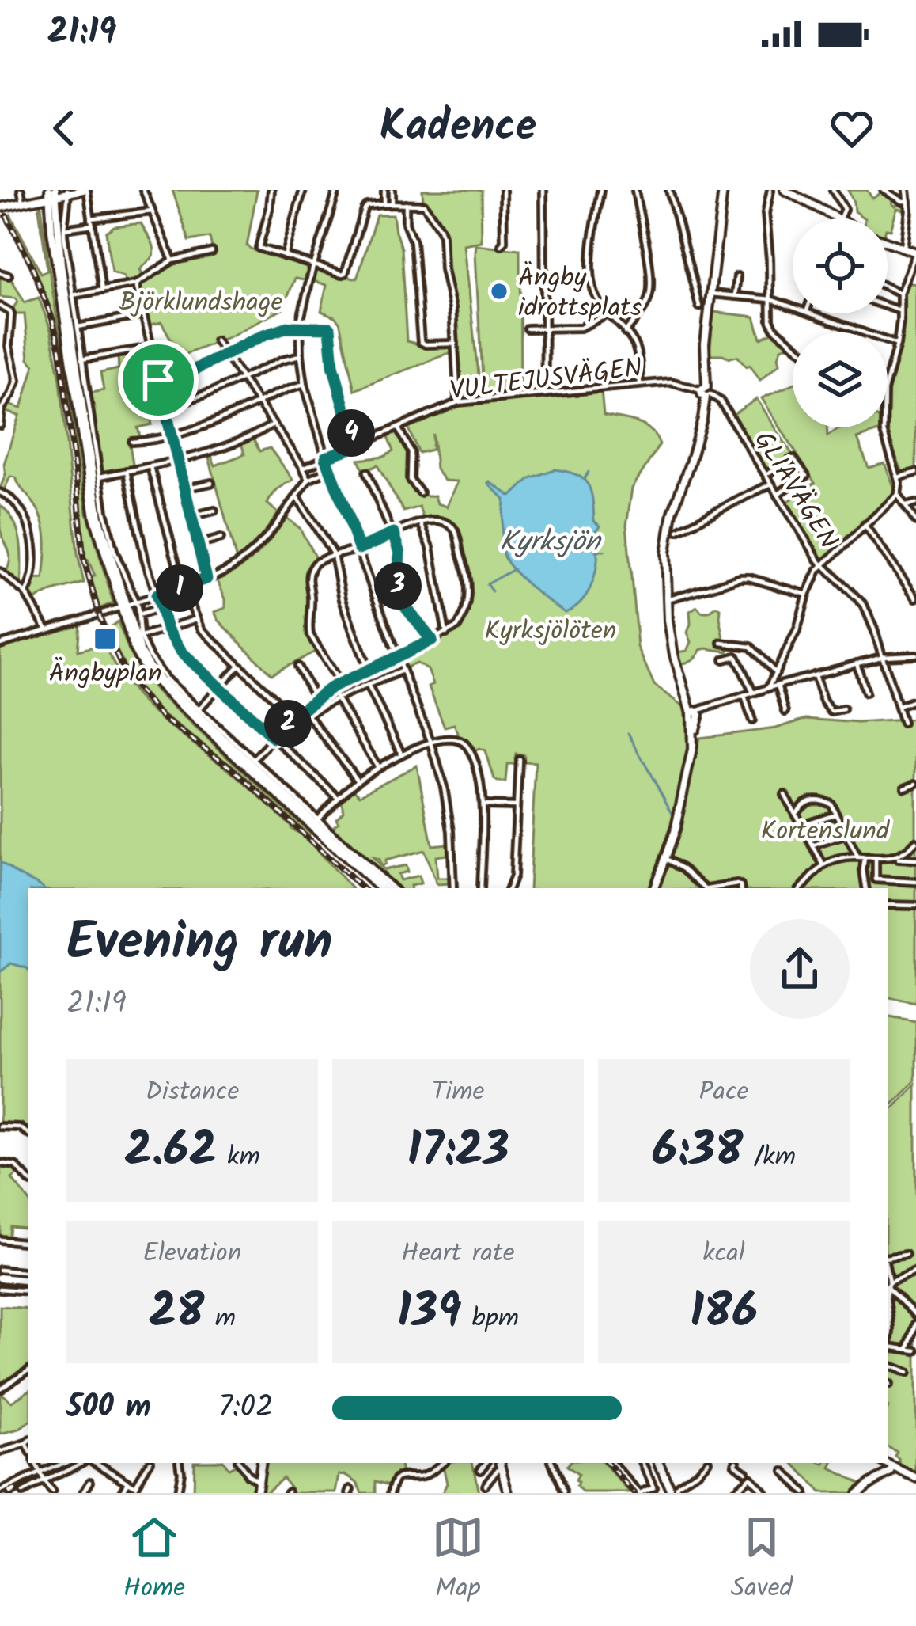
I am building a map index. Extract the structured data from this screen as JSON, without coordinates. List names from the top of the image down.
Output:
{
  "streets": {
    "street": ["VULTEJUSVÄGEN", "GLIAVÄGEN"]
  },
  "crossings": [
    ["VULTEJUSVÄGEN", "GLIAVÄGEN"]
  ],
  "water": ["Kyrksjön"],
  "parks": ["Björklundshage", "Kyrksjölöten", "Kortenslund"],
  "places": {
    "other": ["Ängby idrottsplats"],
    "transit": ["Ängbyplan"]
  },
  "page": {
    "status": "21:19",
    "header": "Kadence",
    "pins": [
      "4",
      "3",
      "1",
      "2"
    ],
    "heading": ["Evening run", "21:19"],
    "stats": [
      ["Distance", "2.62 km"],
      ["Time", "17:23"],
      ["Pace", "6:38 /km"],
      ["Elevation", "28 m"],
      ["Heart rate", "139 bpm"],
      ["kcal", "186"]
    ],
    "list": [
      {
        "name": "500 m",
        "note": "7:02"
      }
    ],
    "tabs": ["Home", "Map", "Saved"]
  }
}
